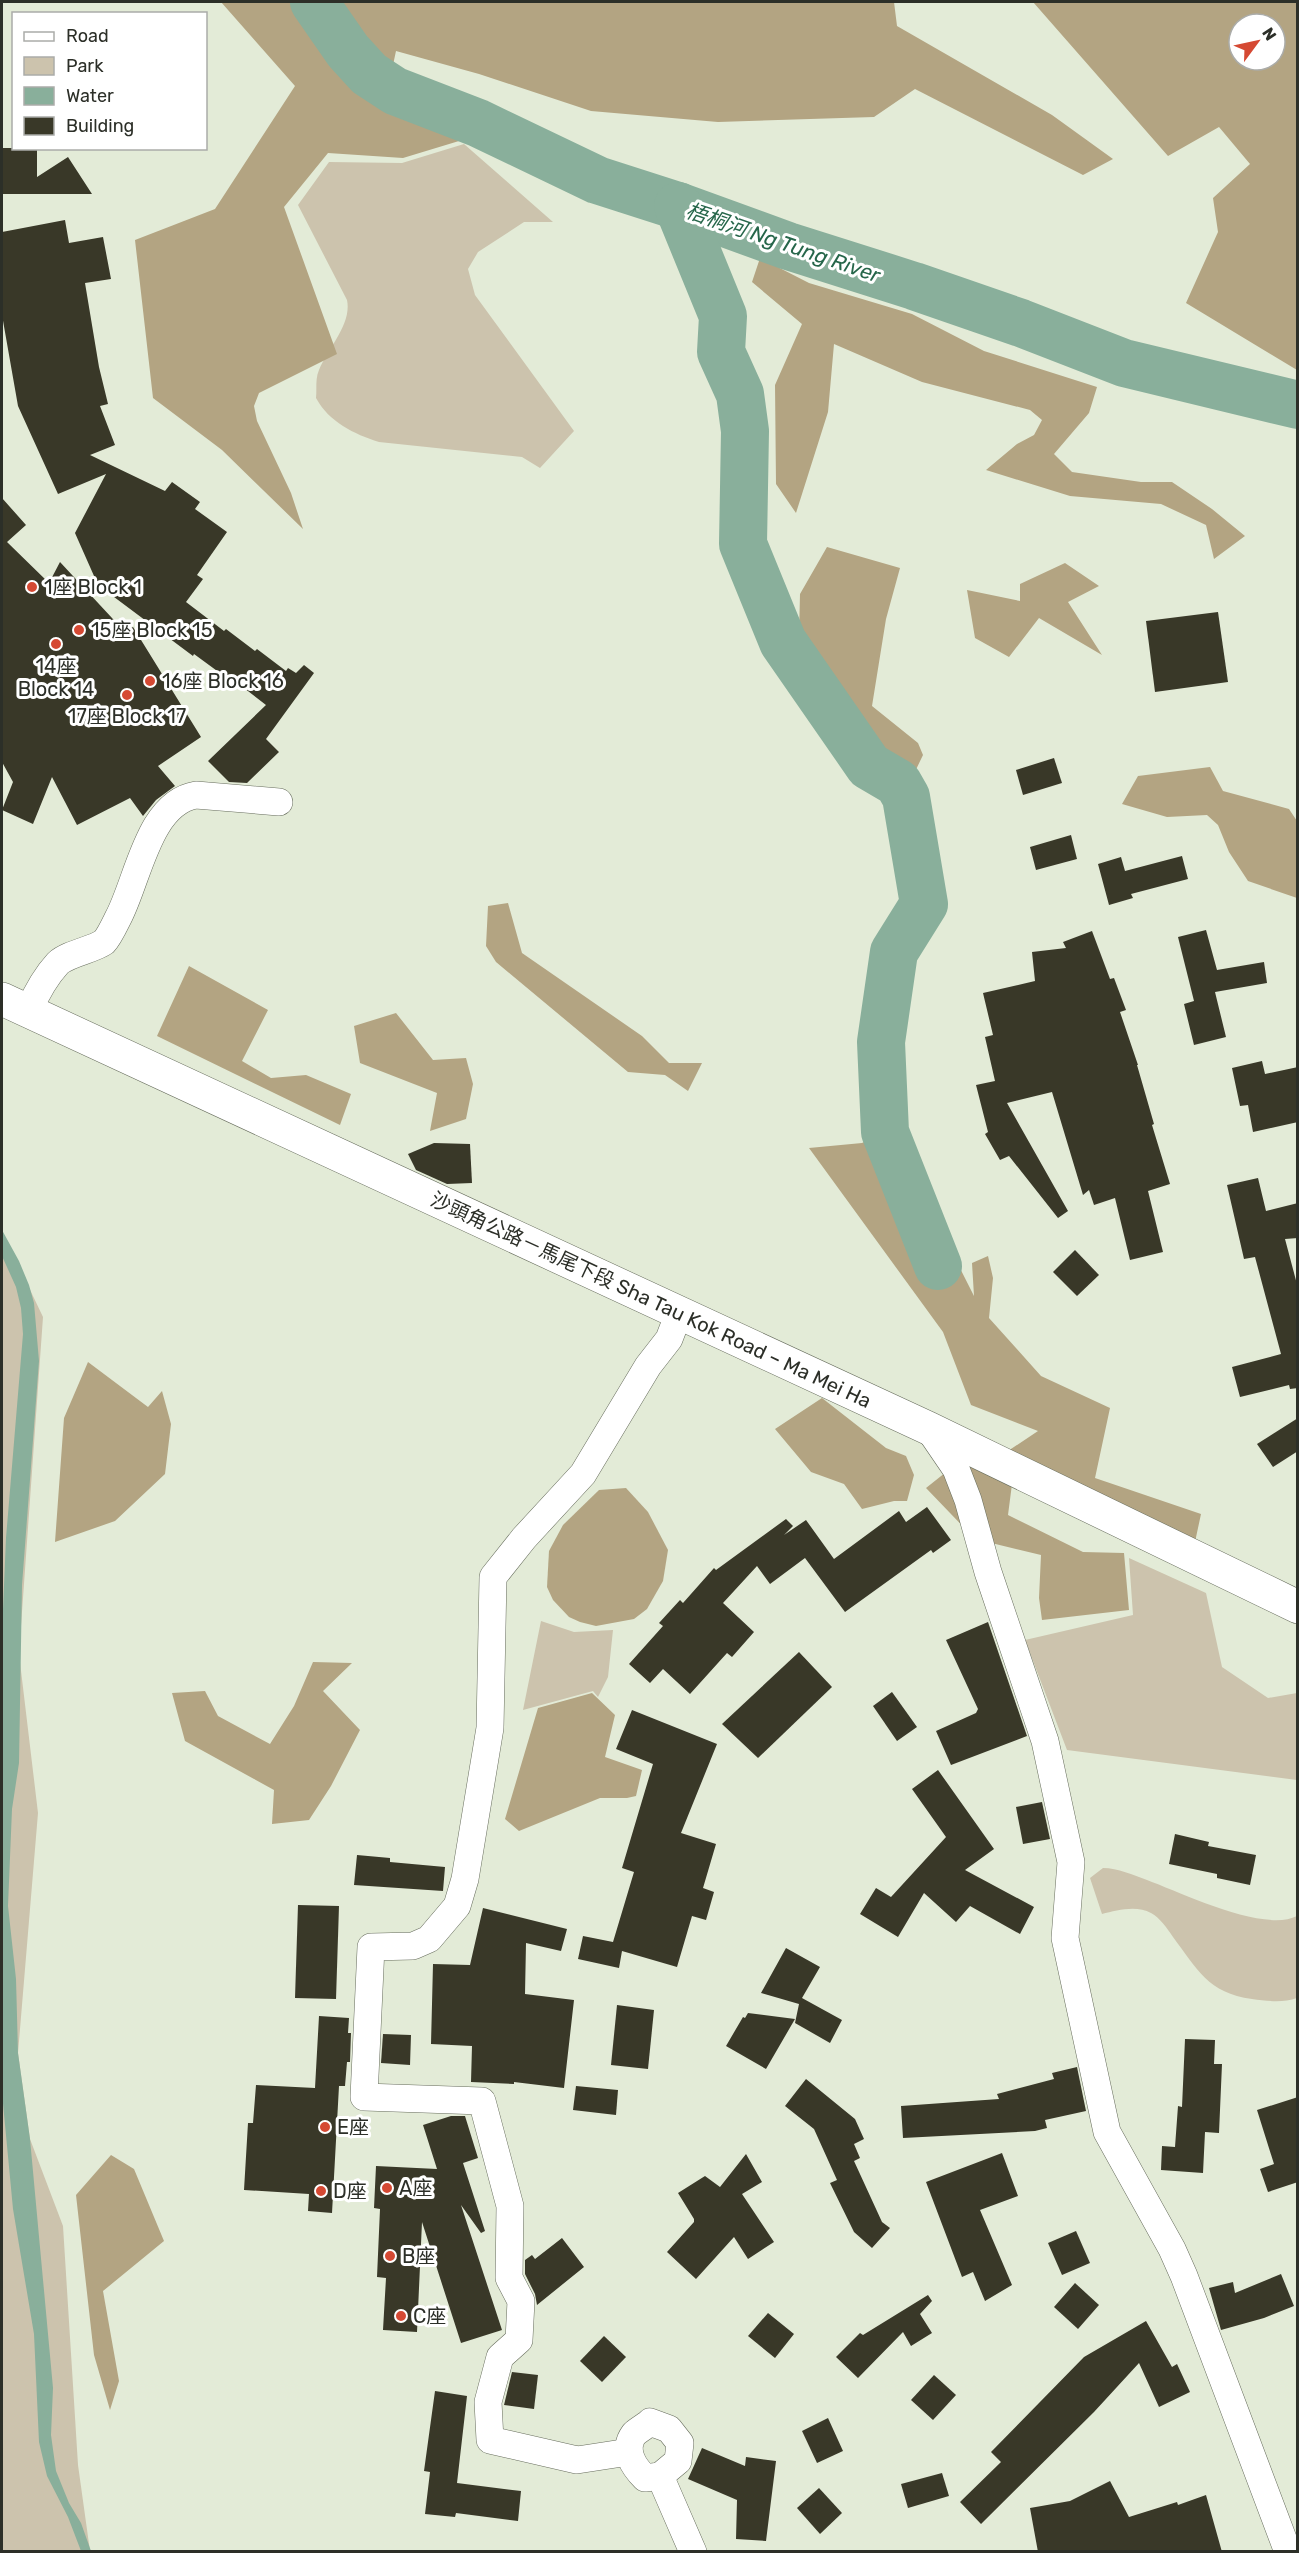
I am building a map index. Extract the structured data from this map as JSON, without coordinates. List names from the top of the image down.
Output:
{
  "streets": {
    "main road": ["沙頭角公路－馬尾下段 Sha Tau Kok Road – Ma Mei Ha"]
  },
  "water": ["梧桐河 Ng Tung River"],
  "places": [
    "1座 Block 1",
    "15座 Block 15",
    "14座 Block 14",
    "16座 Block 16",
    "17座 Block 17",
    "E座",
    "A座",
    "D座",
    "B座",
    "C座"
  ],
  "legend": [
    "Road",
    "Park",
    "Water",
    "Building"
  ],
  "north": "top right"
}
